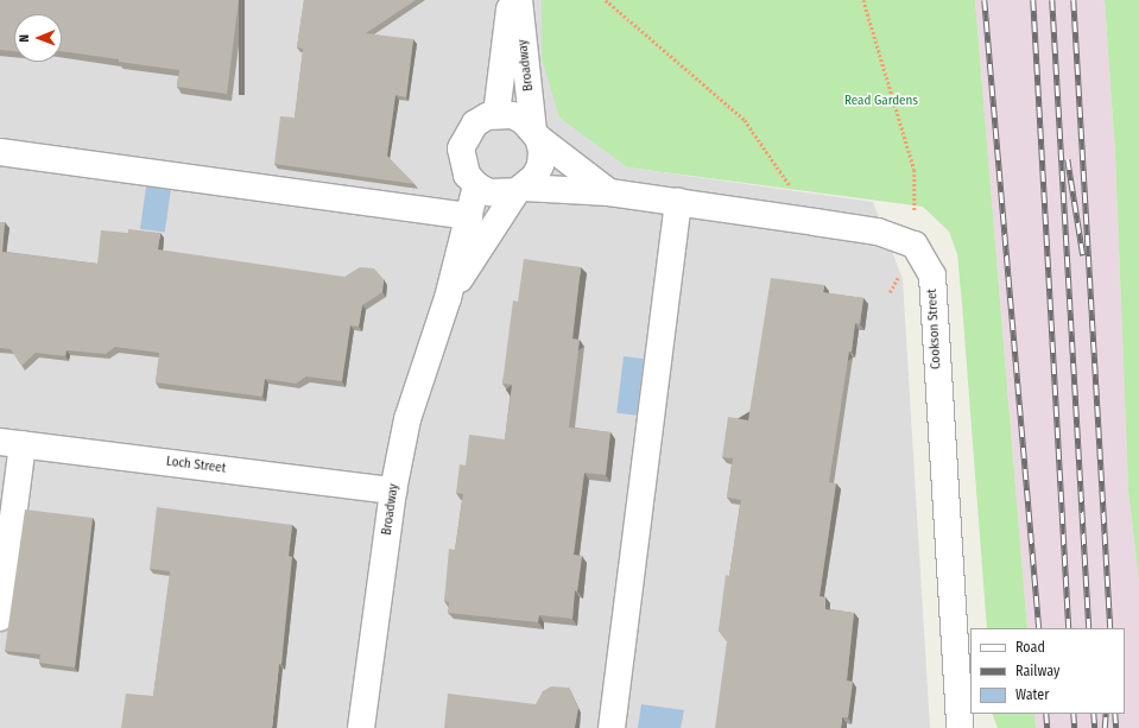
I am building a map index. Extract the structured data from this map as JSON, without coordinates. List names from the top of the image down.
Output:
{
  "streets": {
    "street": ["Broadway", "Cookson Street", "Loch Street"]
  },
  "crossings": [
    ["Broadway", "Loch Street"]
  ],
  "parks": ["Read Gardens"],
  "legend": ["Road", "Railway", "Water"],
  "north": "left"
}
